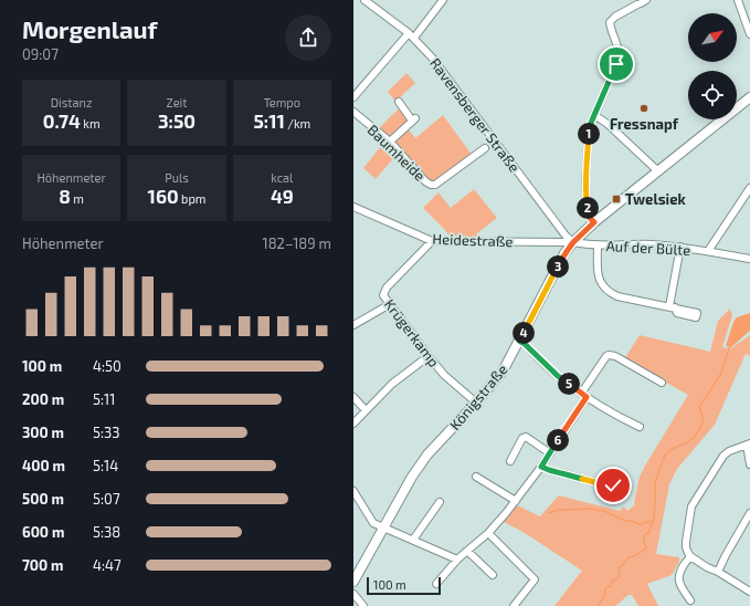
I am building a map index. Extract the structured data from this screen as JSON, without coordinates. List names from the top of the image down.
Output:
{
  "streets": {
    "main road": ["Königstraße"],
    "street": [
      "Ravensberger Straße",
      "Baumheide",
      "Heidestraße",
      "Auf der Bülte",
      "Krügerkamp"
    ]
  },
  "crossings": [
    ["Ravensberger Straße", "Heidestraße"],
    ["Ravensberger Straße", "Auf der Bülte"],
    ["Ravensberger Straße", "Königstraße"],
    ["Heidestraße", "Auf der Bülte"],
    ["Heidestraße", "Krügerkamp"],
    ["Heidestraße", "Königstraße"],
    ["Auf der Bülte", "Königstraße"],
    ["Krügerkamp", "Königstraße"]
  ],
  "places": {
    "other": ["Fressnapf"],
    "transit": ["Twelsiek"]
  },
  "scale_bar": "100 m",
  "north": "top right",
  "page": {
    "heading": ["Morgenlauf", "09:07"],
    "stats": [
      ["Distanz", "0.74 km"],
      ["Zeit", "3:50"],
      ["Tempo", "5:11 /km"],
      ["Höhenmeter", "8 m"],
      ["Puls", "160 bpm"],
      ["kcal", "49"]
    ],
    "pins": [
      "1",
      "2",
      "3",
      "4",
      "5",
      "6"
    ],
    "chart": ["Höhenmeter", "182–189 m"],
    "list": [
      {
        "name": "100 m",
        "note": "4:50"
      },
      {
        "name": "200 m",
        "note": "5:11"
      },
      {
        "name": "300 m",
        "note": "5:33"
      },
      {
        "name": "400 m",
        "note": "5:14"
      },
      {
        "name": "500 m",
        "note": "5:07"
      },
      {
        "name": "600 m",
        "note": "5:38"
      },
      {
        "name": "700 m",
        "note": "4:47"
      }
    ],
    "scale": "100 m"
  }
}
